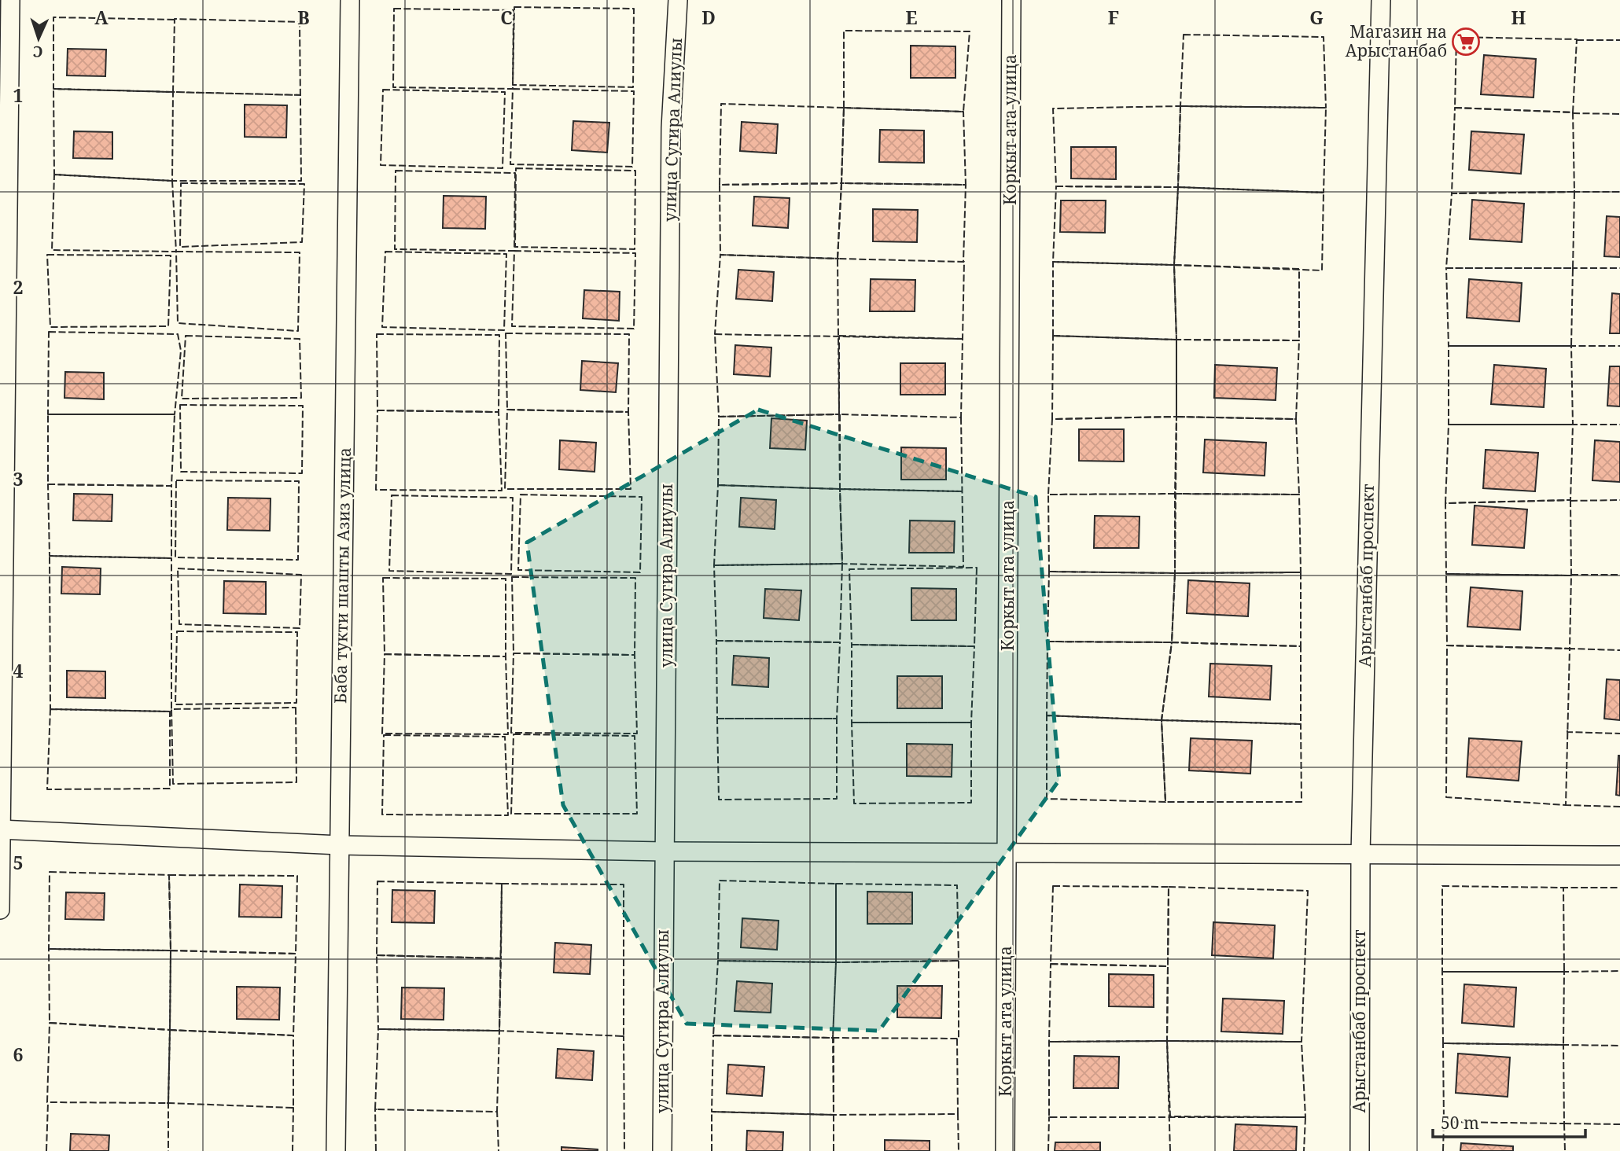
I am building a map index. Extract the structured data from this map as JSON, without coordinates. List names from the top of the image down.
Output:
{
  "streets": {
    "street": [
      "улица Сугира Алиулы",
      "Коркыт ата улица",
      "Баба тукти шашты Азиз улица",
      "Арыстанбаб проспект"
    ]
  },
  "places": {
    "supermarket": ["Магазин на Арыстанбаб"]
  },
  "scale_bar": "50 m",
  "north": "bottom",
  "grid": {
    "columns": [
      "A",
      "B",
      "C",
      "D",
      "E",
      "F",
      "G",
      "H"
    ],
    "rows": [
      "1",
      "2",
      "3",
      "4",
      "5",
      "6"
    ]
  }
}
